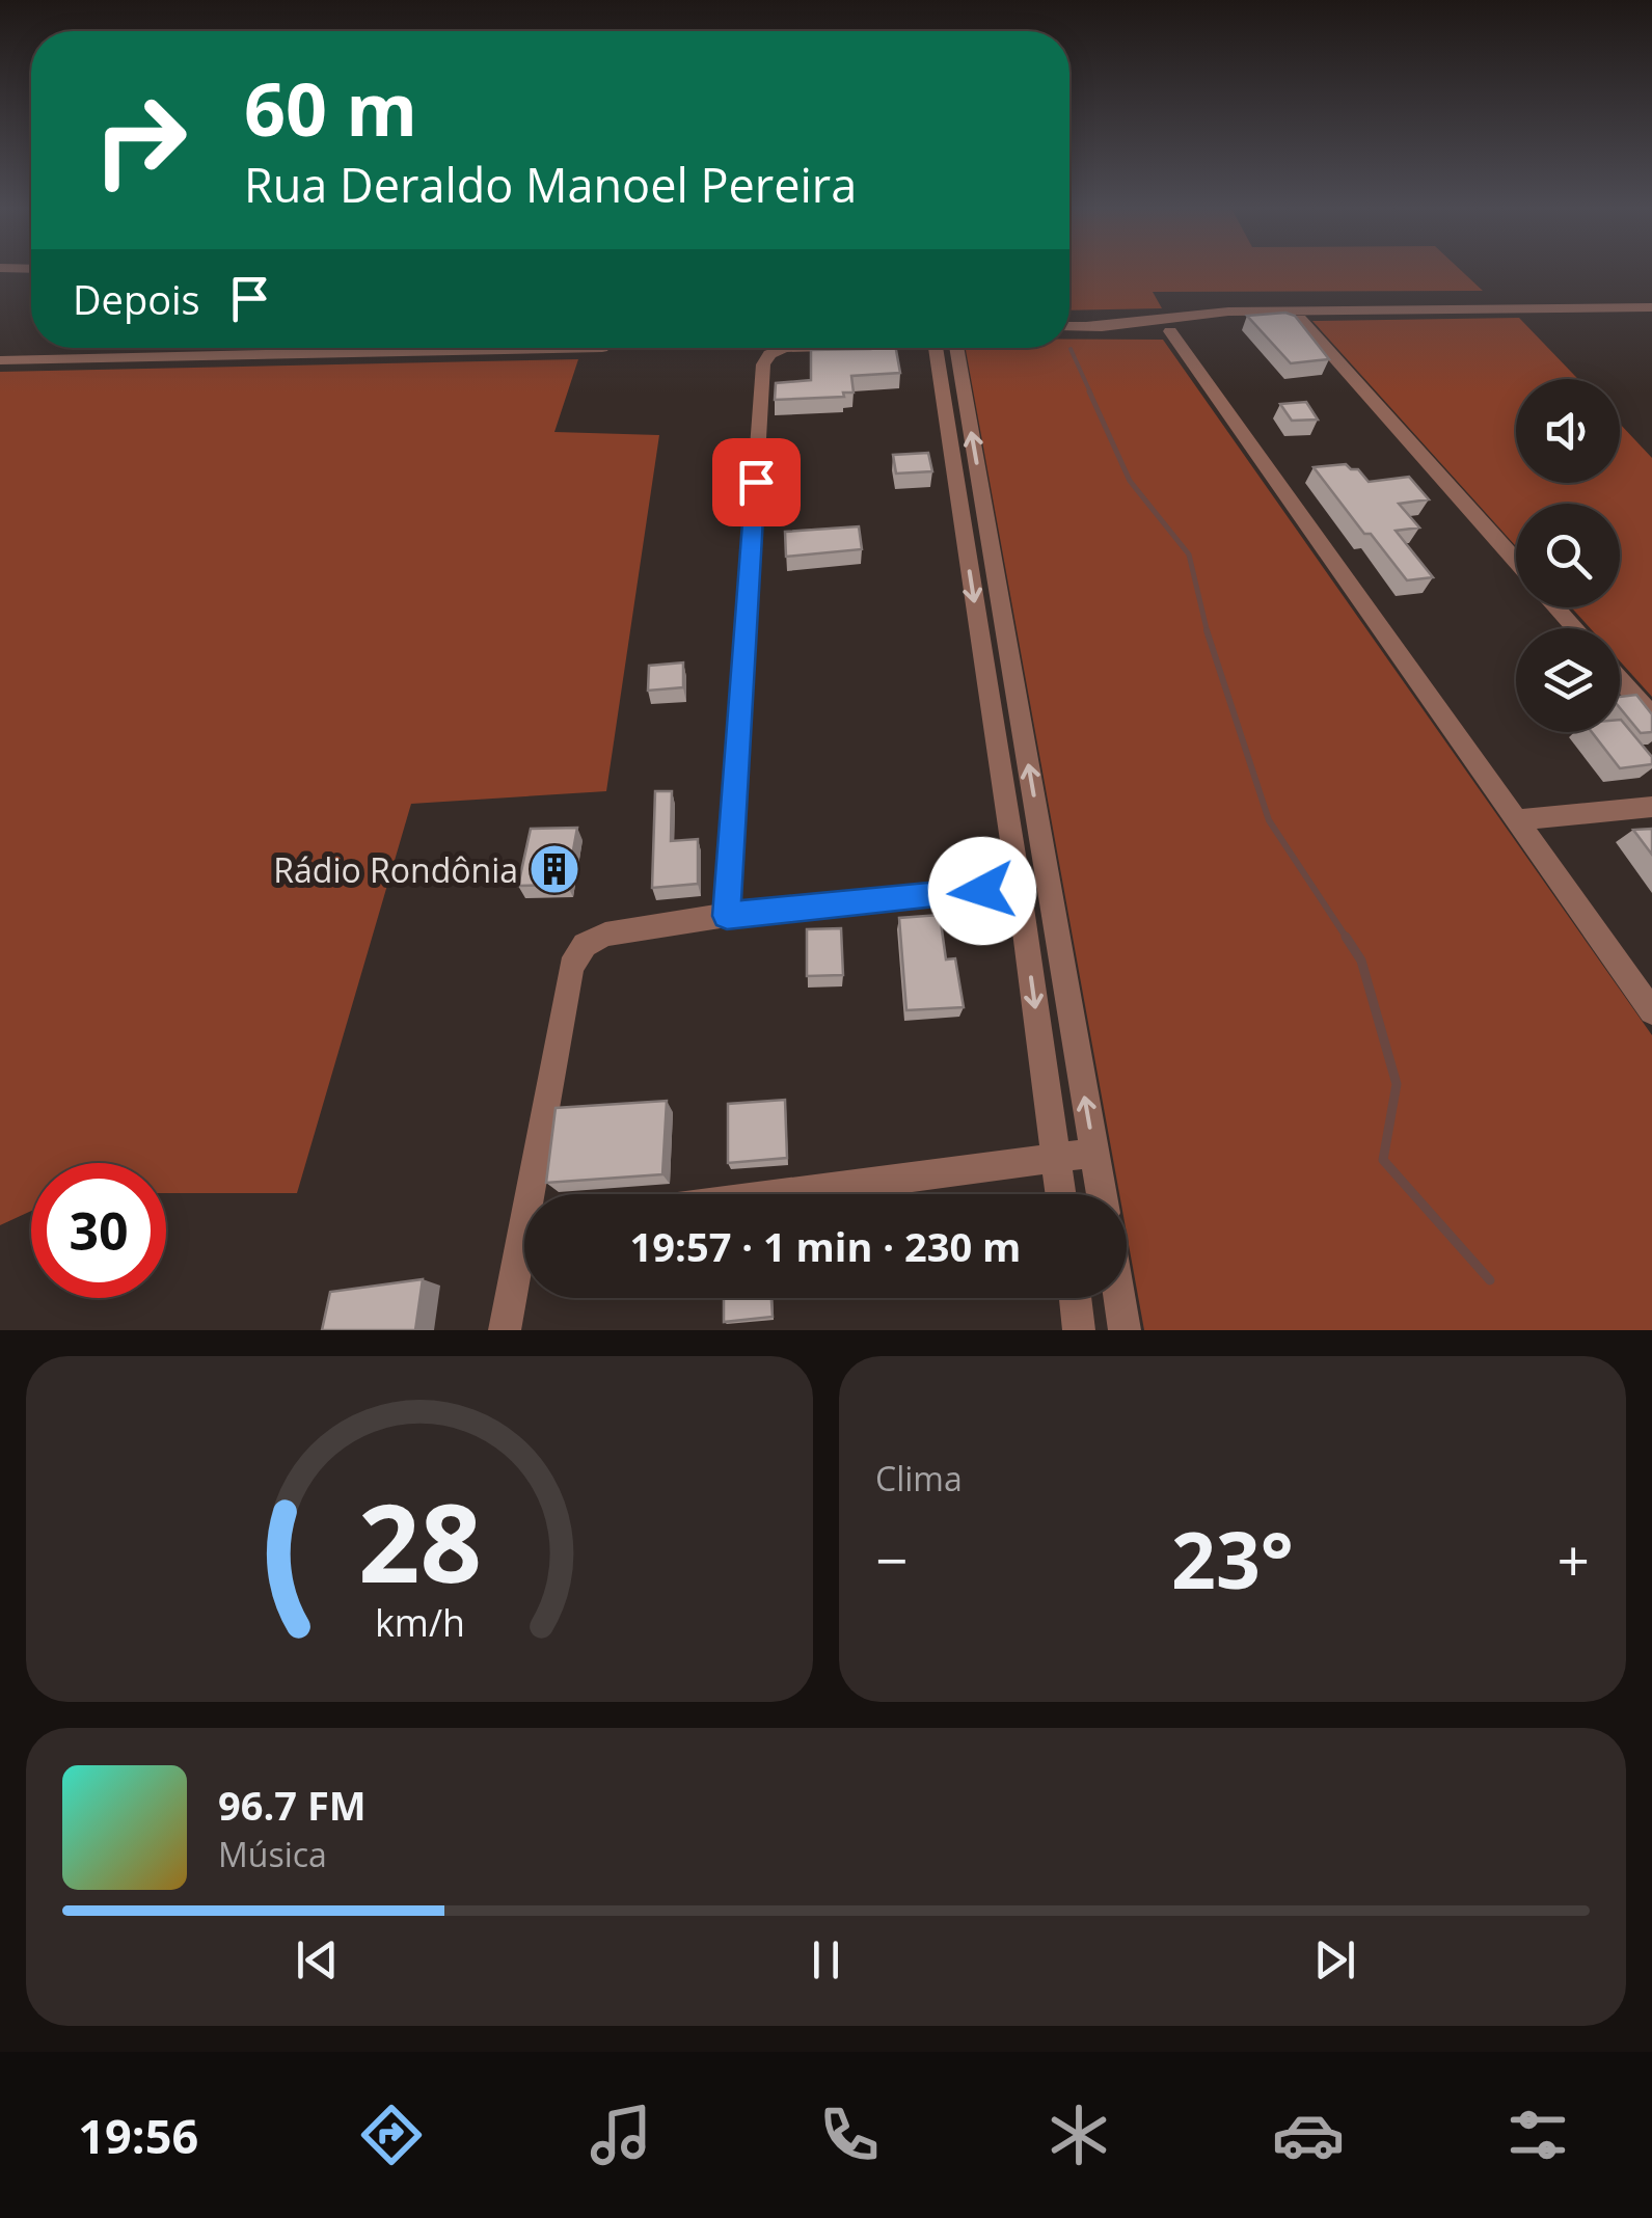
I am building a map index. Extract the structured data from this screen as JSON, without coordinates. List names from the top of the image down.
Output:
{
  "places": {
    "building": ["Rádio Rondônia"]
  },
  "page": {
    "turn": ["60 m", "Rua Deraldo Manoel Pereira"],
    "then": "Depois",
    "limit": "30",
    "trip": "19:57 · 1 min · 230 m",
    "tile": "Clima",
    "heat": ["−", "23°", "+"],
    "song": ["96.7 FM", "Música"],
    "tabs": "19:56",
    "gauge": ["28", "km/h"]
  }
}
